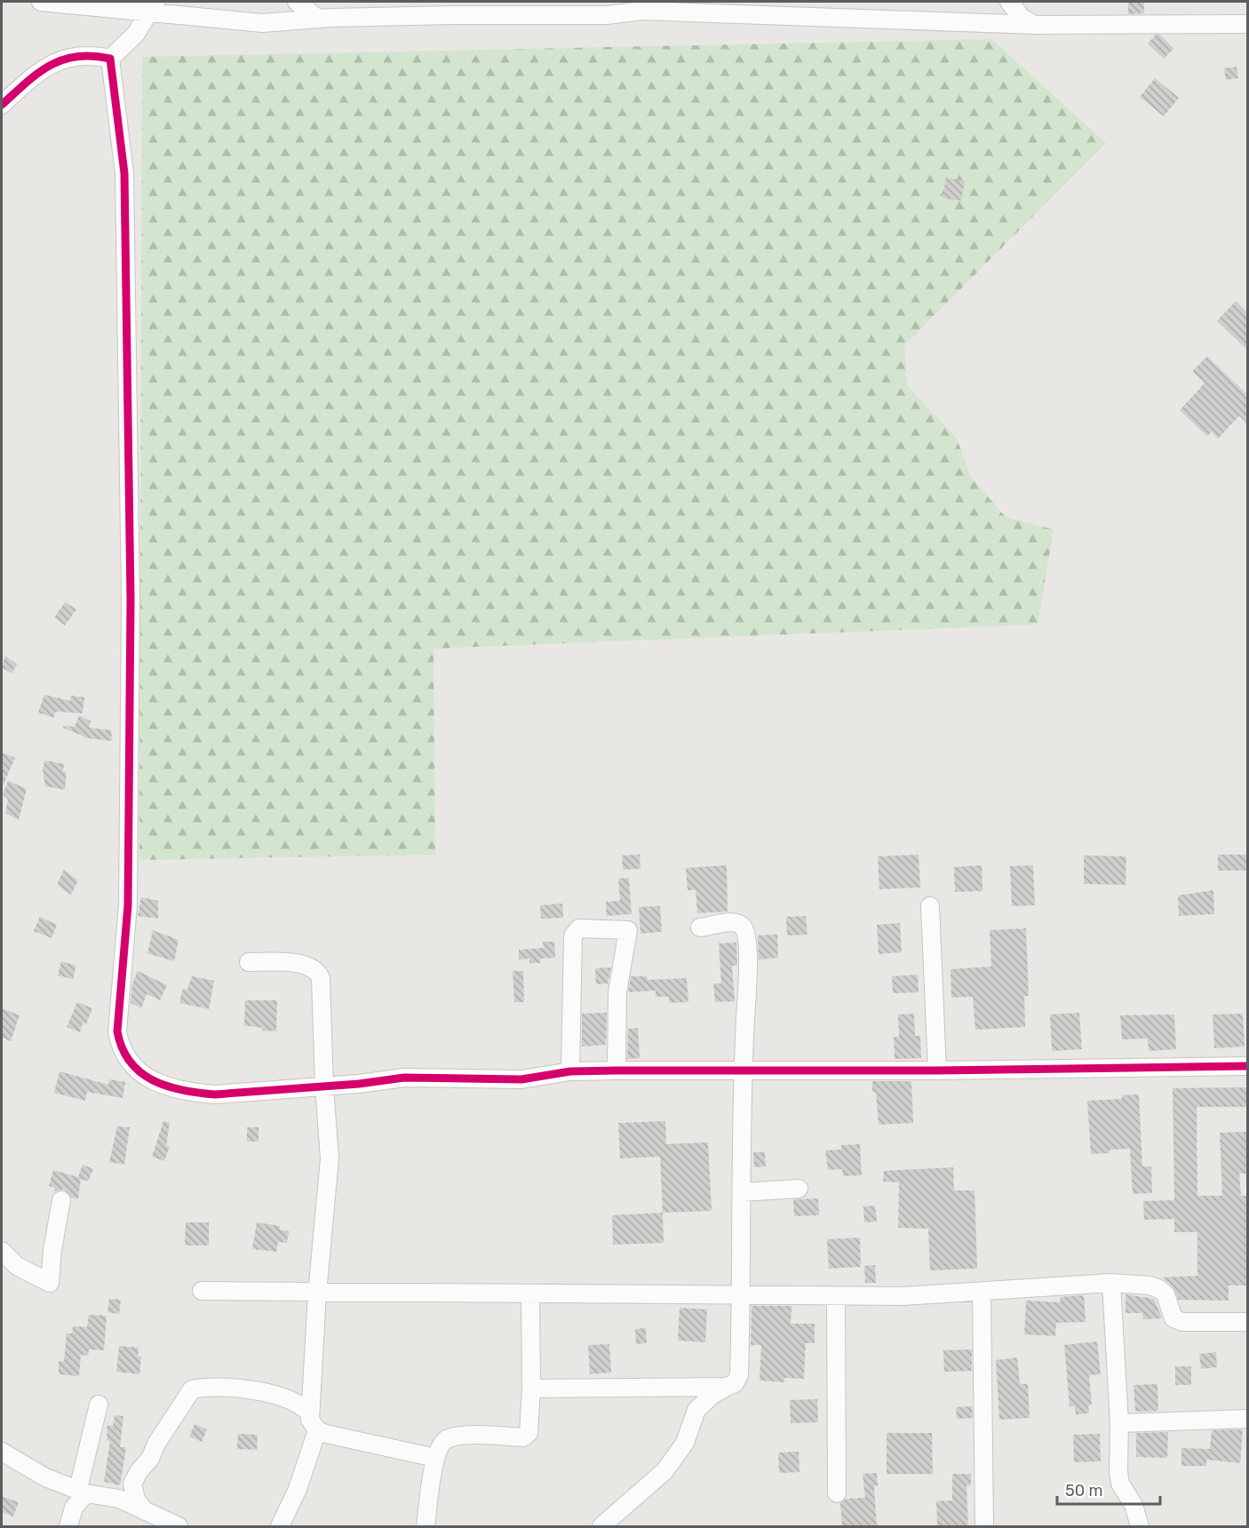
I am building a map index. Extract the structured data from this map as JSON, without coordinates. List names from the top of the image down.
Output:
{
  "scale_bar": "50 m"
}
